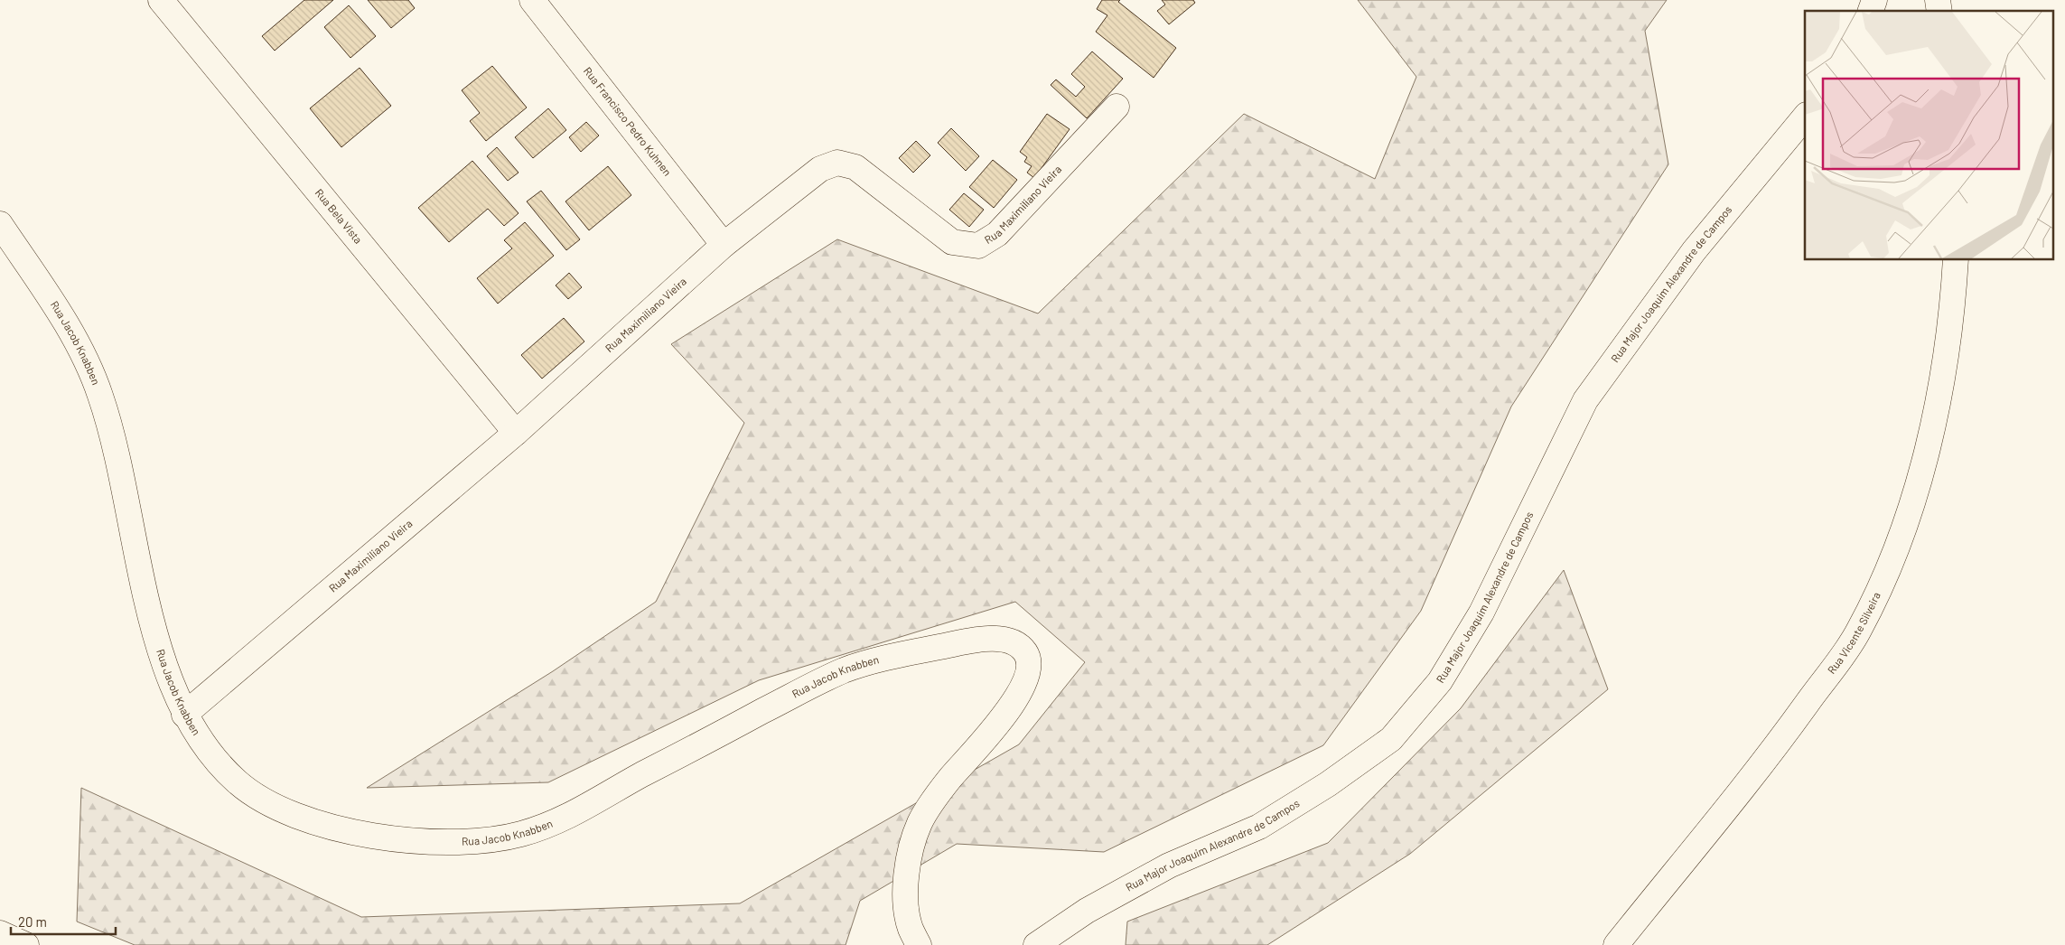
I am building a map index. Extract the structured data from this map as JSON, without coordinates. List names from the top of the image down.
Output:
{
  "streets": {
    "street": [
      "Rua Francisco Pedro Kuhnen",
      "Rua Maximiliano Vieira",
      "Rua Bela Vista",
      "Rua Major Joaquim Alexandre de Campos",
      "Rua Jacob Knabben",
      "Rua Vicente Silveira"
    ]
  },
  "crossings": [
    ["Rua Francisco Pedro Kuhnen", "Rua Maximiliano Vieira"],
    ["Rua Maximiliano Vieira", "Rua Bela Vista"],
    ["Rua Maximiliano Vieira", "Rua Jacob Knabben"]
  ],
  "scale_bar": "20 m"
}
